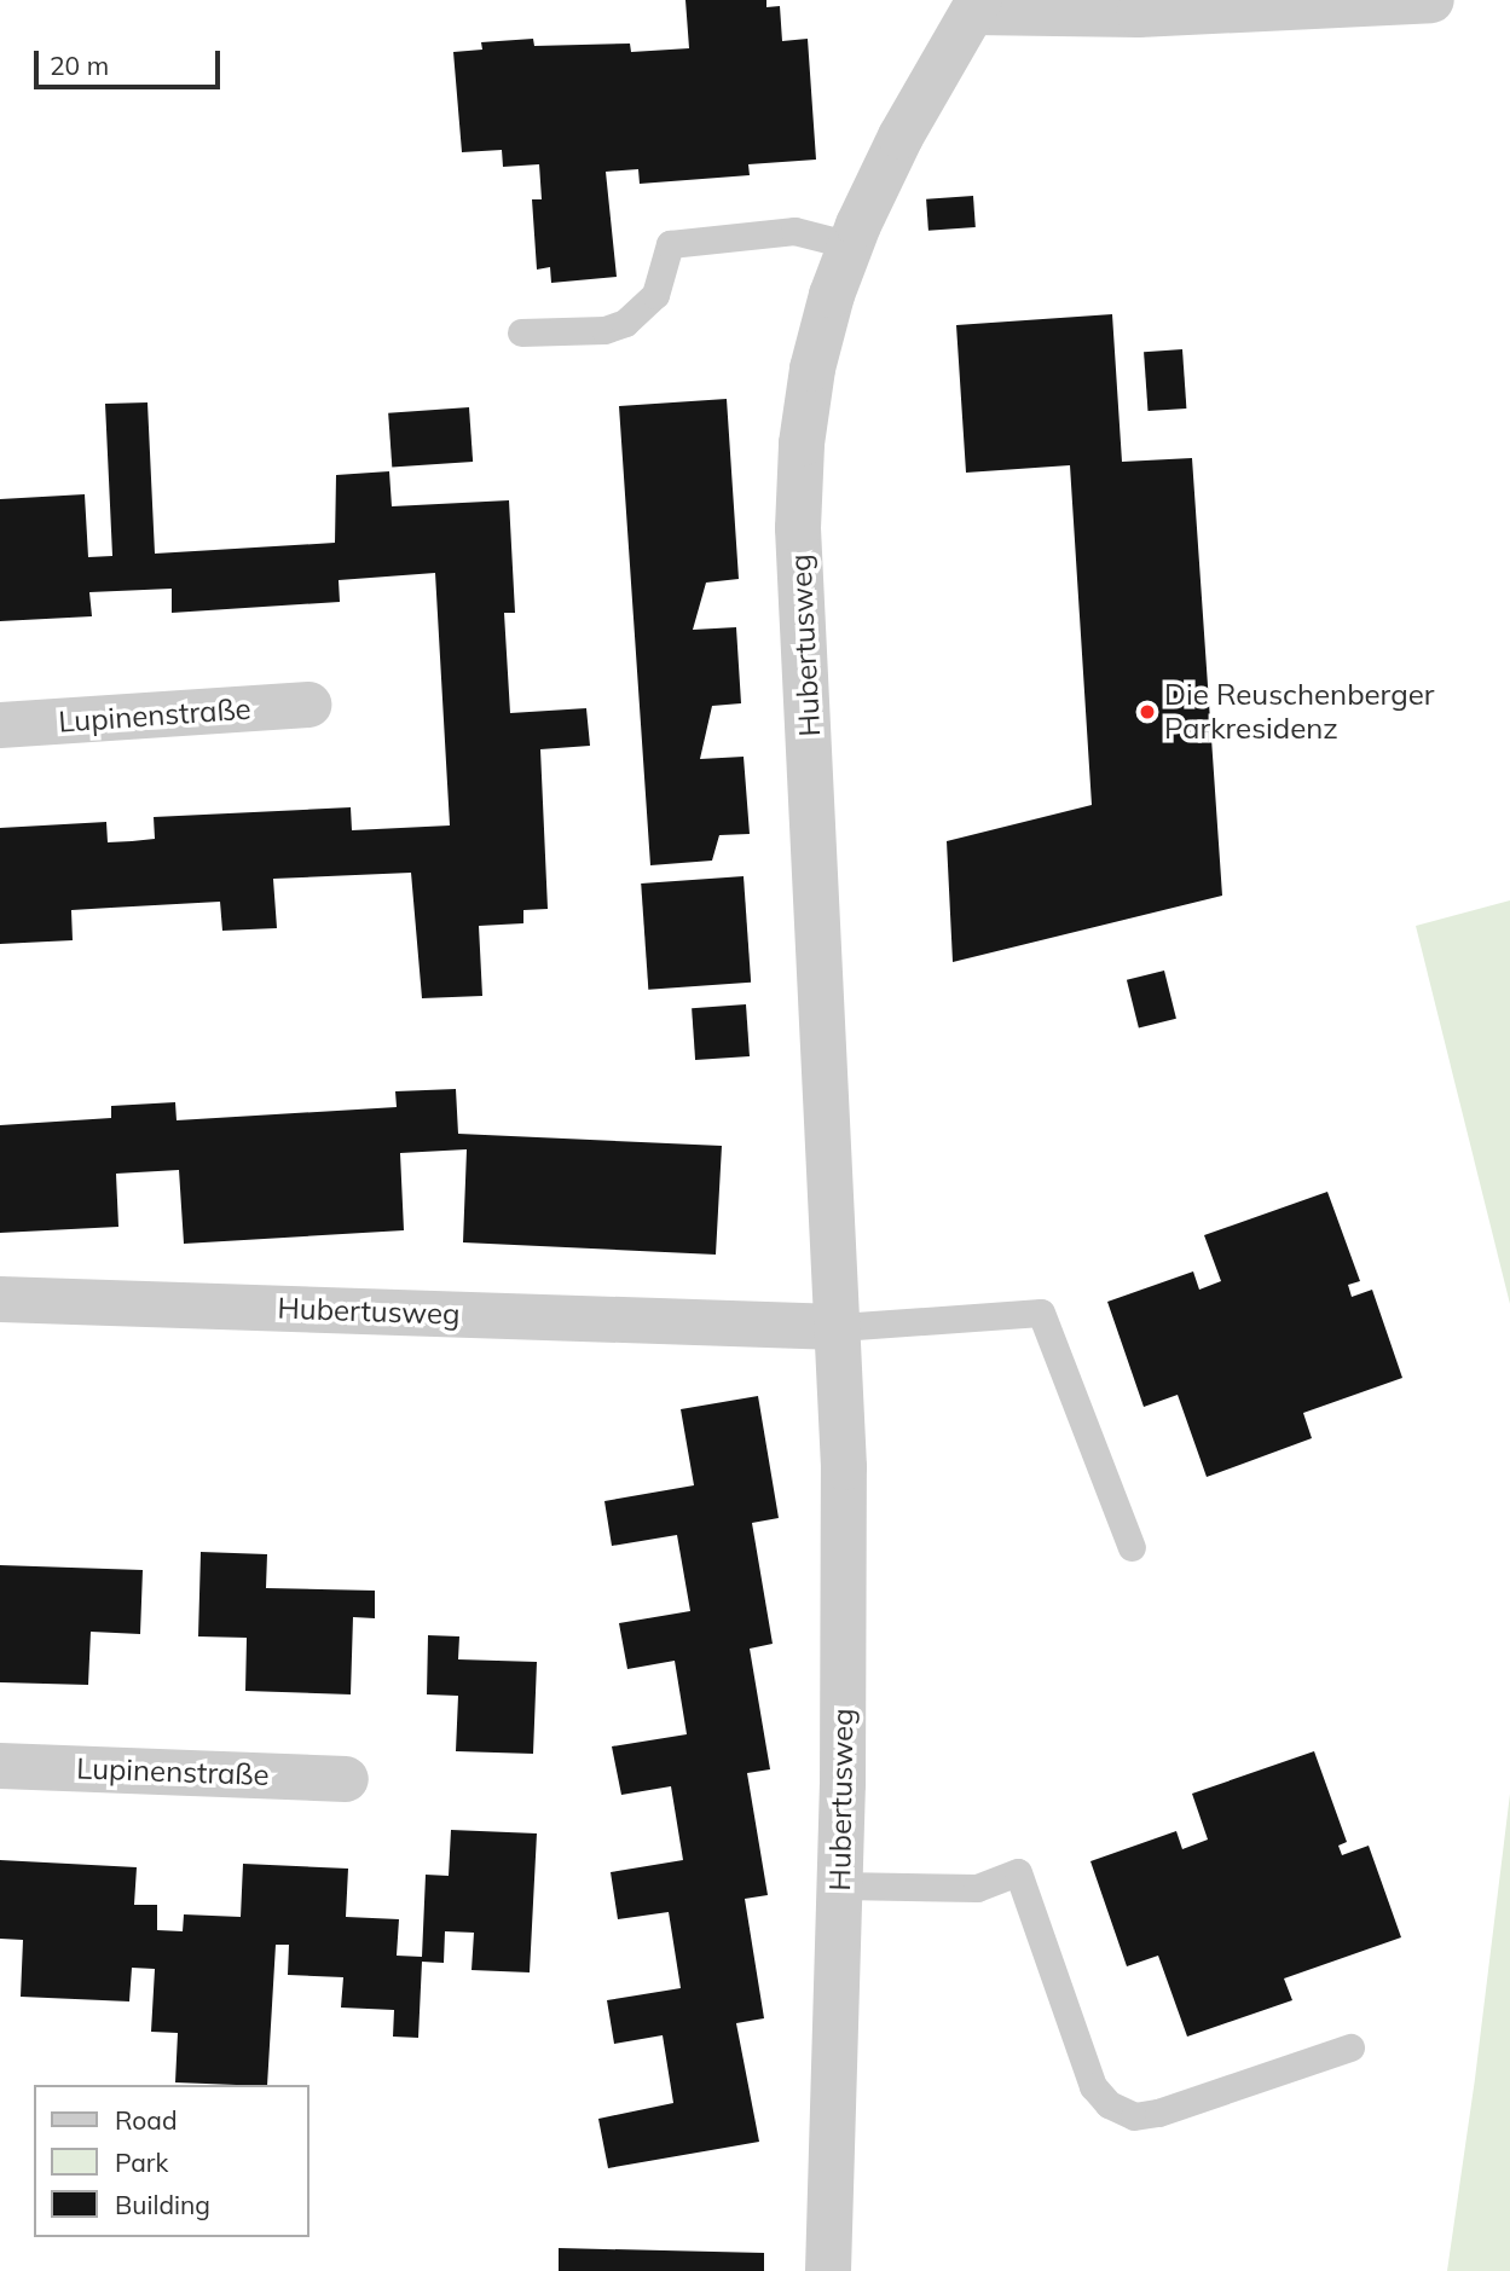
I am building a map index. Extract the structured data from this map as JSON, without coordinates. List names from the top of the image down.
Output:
{
  "streets": {
    "street": ["Hubertusweg", "Lupinenstraße"]
  },
  "places": ["Die Reuschenberger Parkresidenz"],
  "legend": ["Road", "Park", "Building"],
  "scale_bar": "20 m"
}
